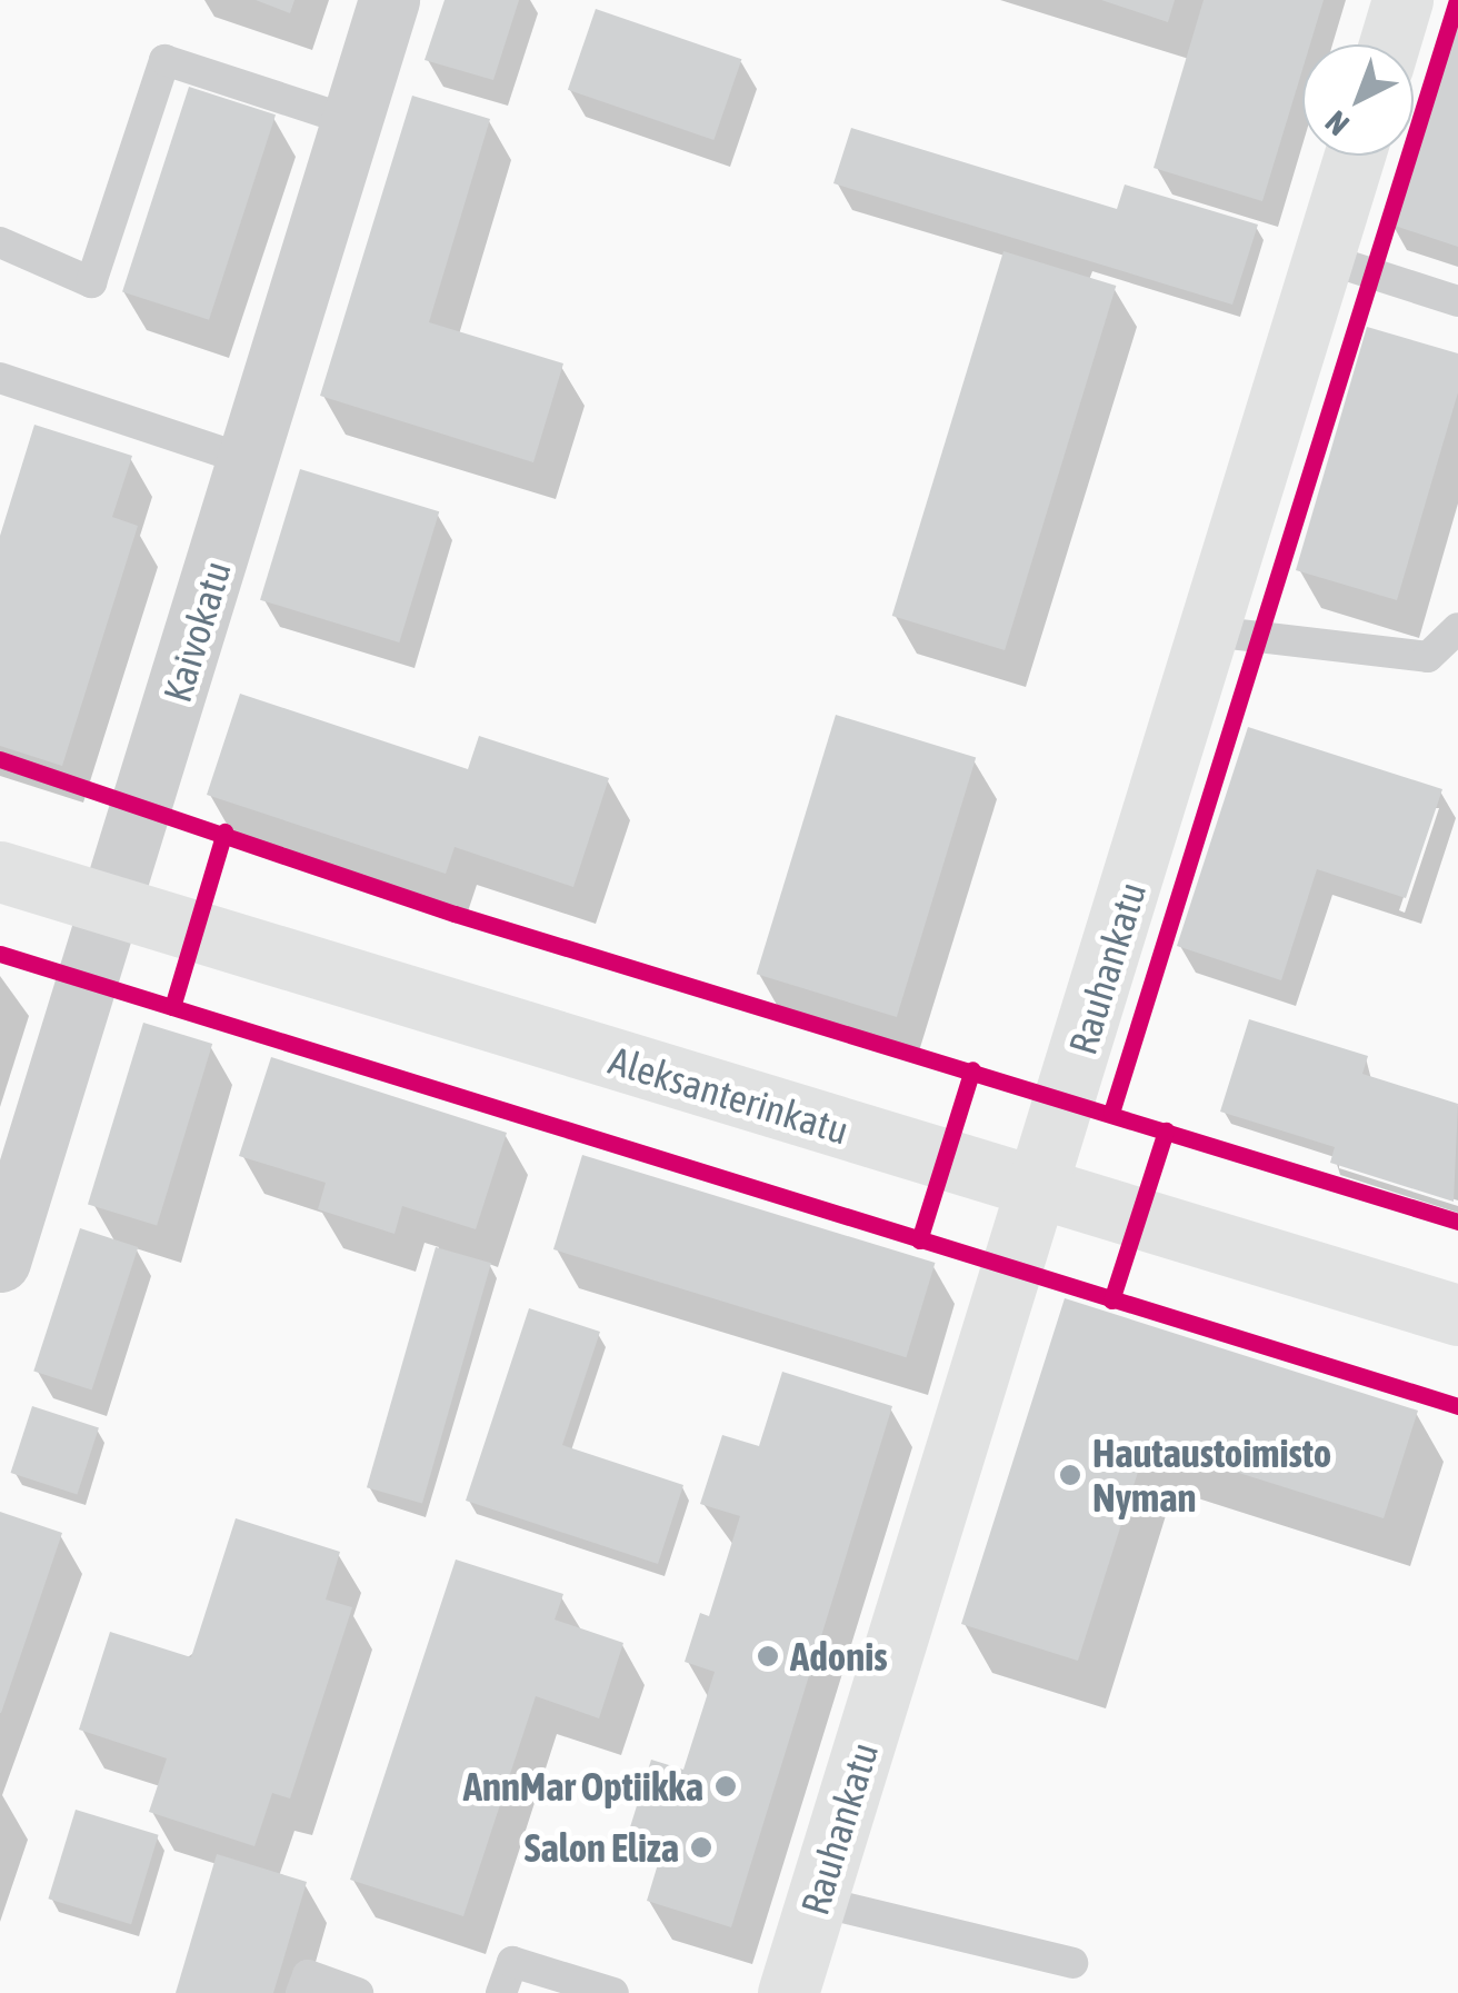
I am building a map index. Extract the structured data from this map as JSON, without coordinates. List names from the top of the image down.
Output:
{
  "streets": {
    "main road": ["Rauhankatu", "Aleksanterinkatu"],
    "street": ["Kaivokatu"]
  },
  "crossings": [
    ["Kaivokatu", "Aleksanterinkatu"],
    ["Rauhankatu", "Aleksanterinkatu"]
  ],
  "places": [
    "Hautaustoimisto Nyman",
    "Adonis",
    "AnnMar Optiikka",
    "Salon Eliza"
  ],
  "north": "bottom left"
}
